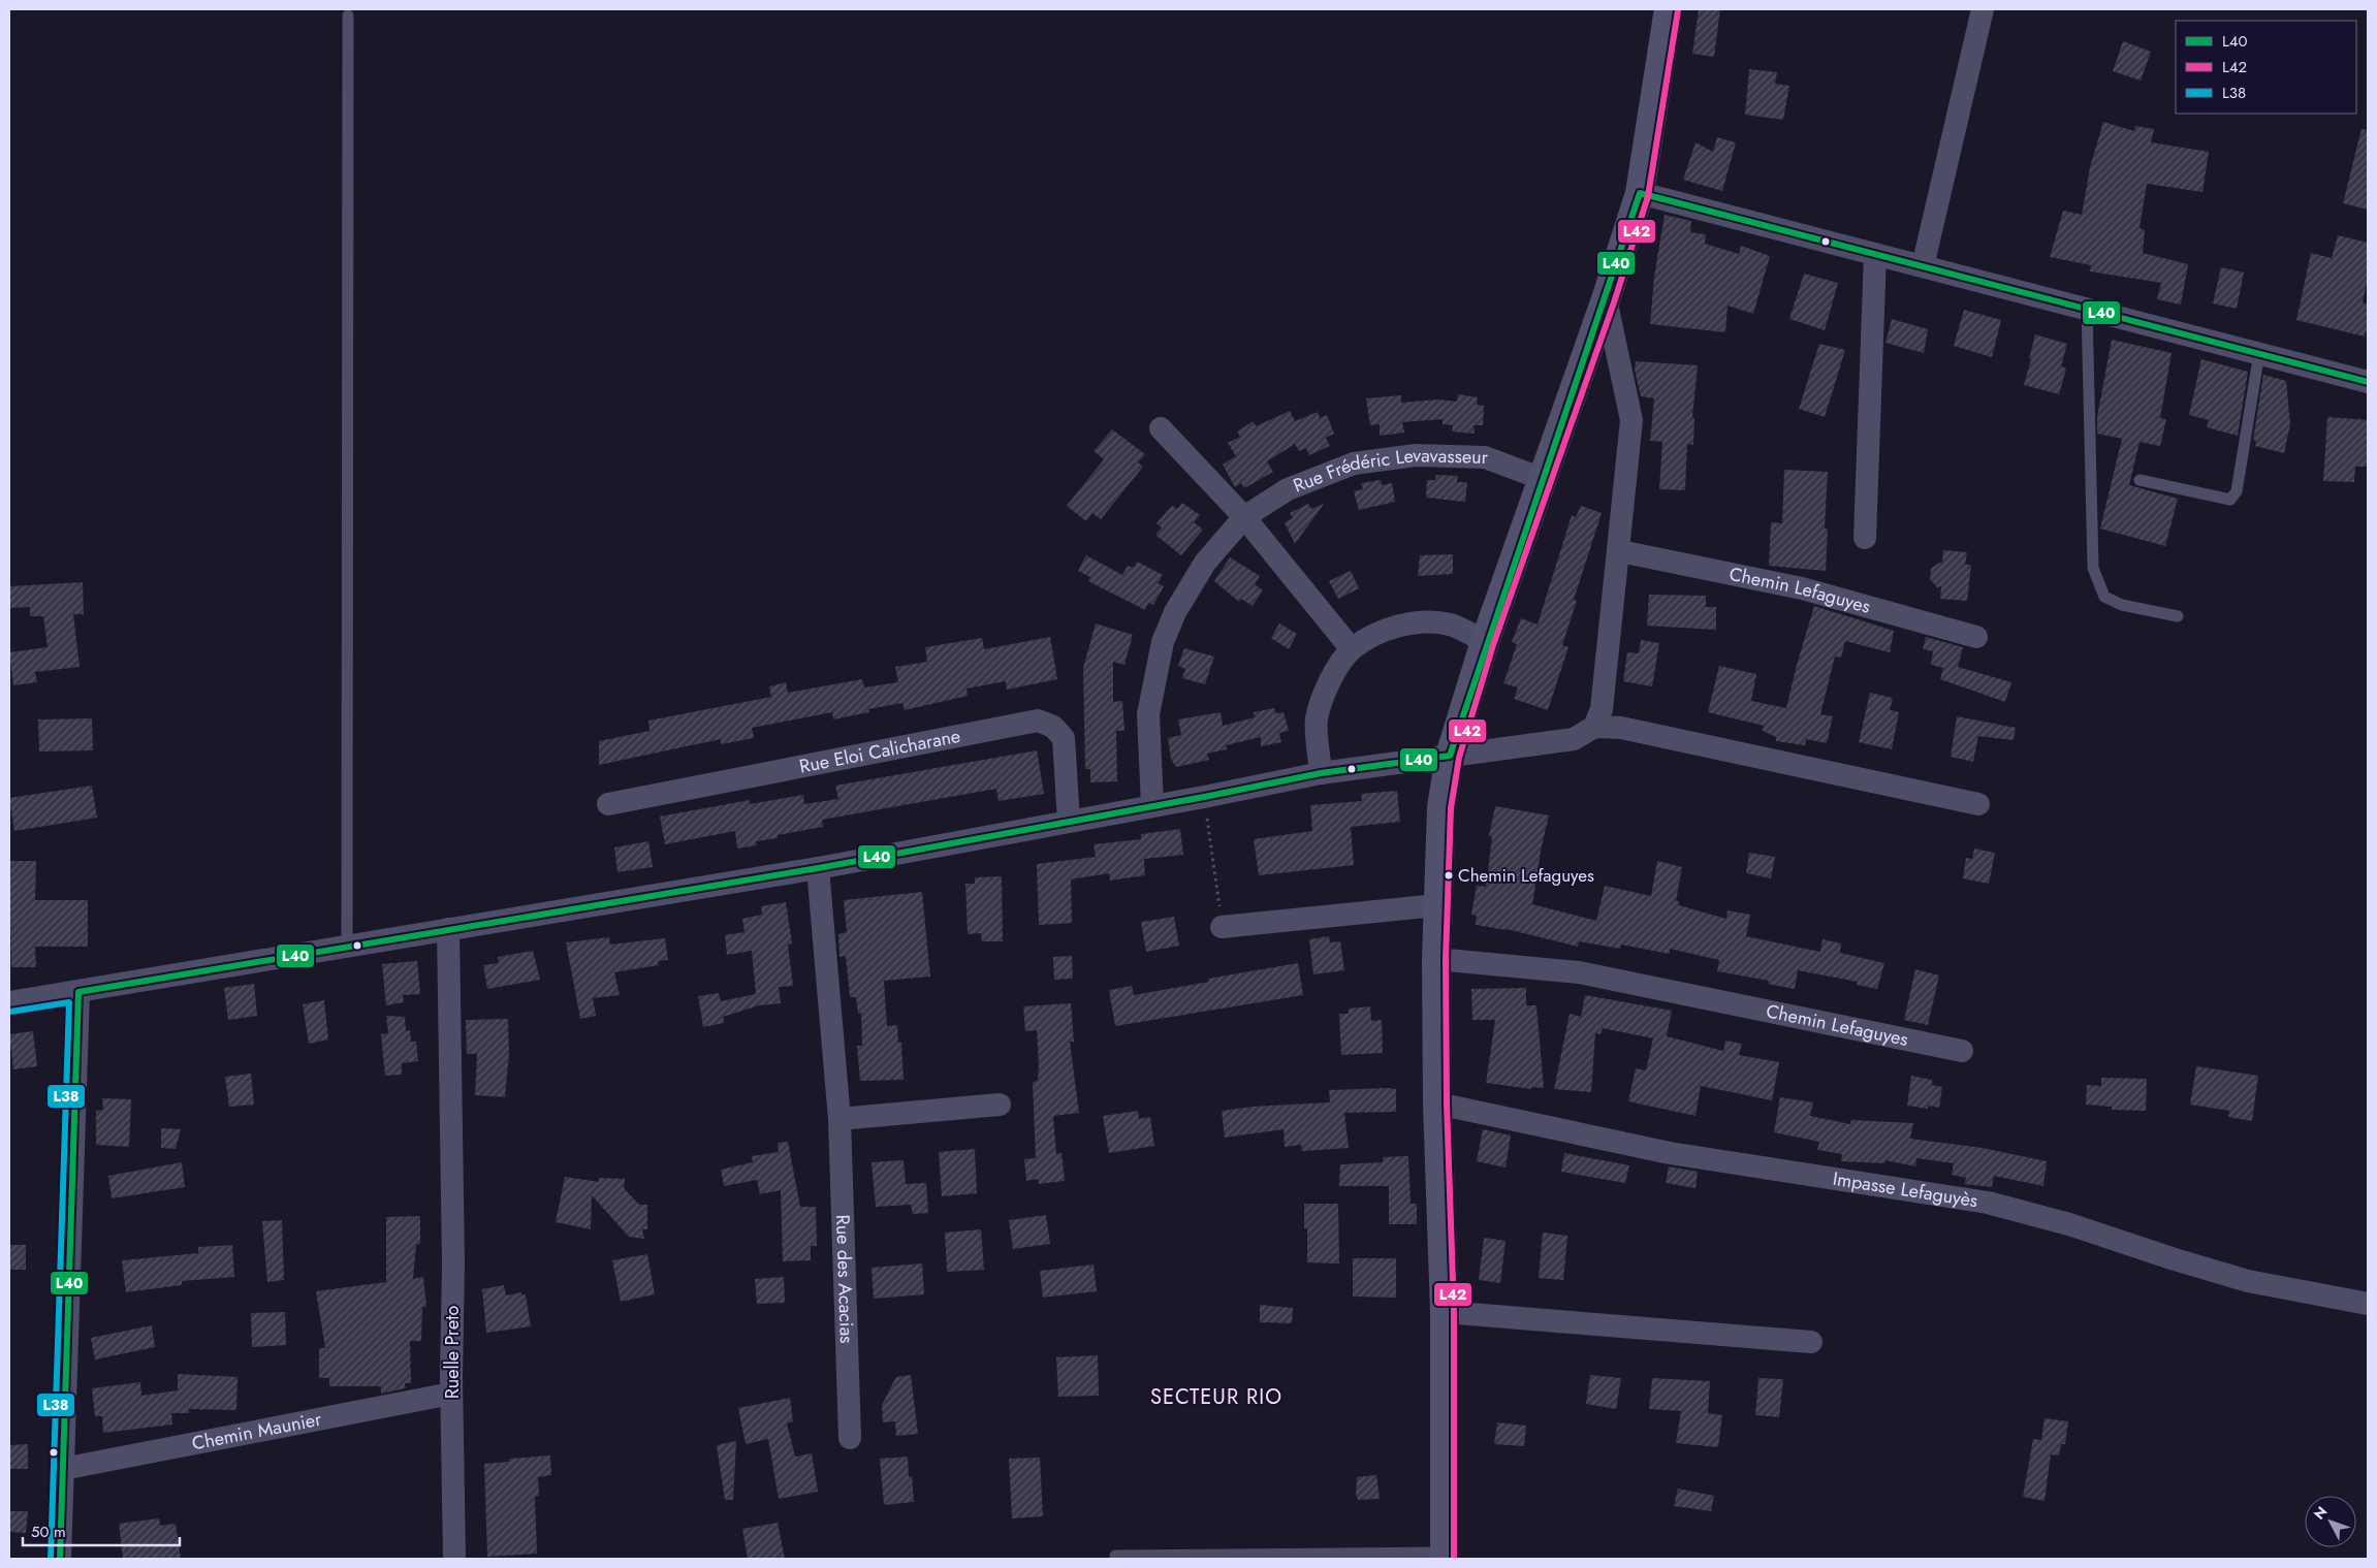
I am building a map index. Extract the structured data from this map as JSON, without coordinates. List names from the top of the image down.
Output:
{
  "streets": {
    "street": [
      "Rue Frédéric Levavasseur",
      "Chemin Lefaguyes",
      "Rue Eloi Calicharane",
      "Impasse Lefaguyès",
      "Rue des Acacias",
      "Ruelle Preto",
      "Chemin Maunier"
    ]
  },
  "crossings": [
    ["Ruelle Preto", "Chemin Maunier"]
  ],
  "districts": ["SECTEUR RIO"],
  "places": ["Chemin Lefaguyes"],
  "lines": ["transit line L42", "transit line L40", "transit line L38"],
  "legend": ["L40", "L42", "L38"],
  "scale_bar": "50 m",
  "north": "top left"
}
